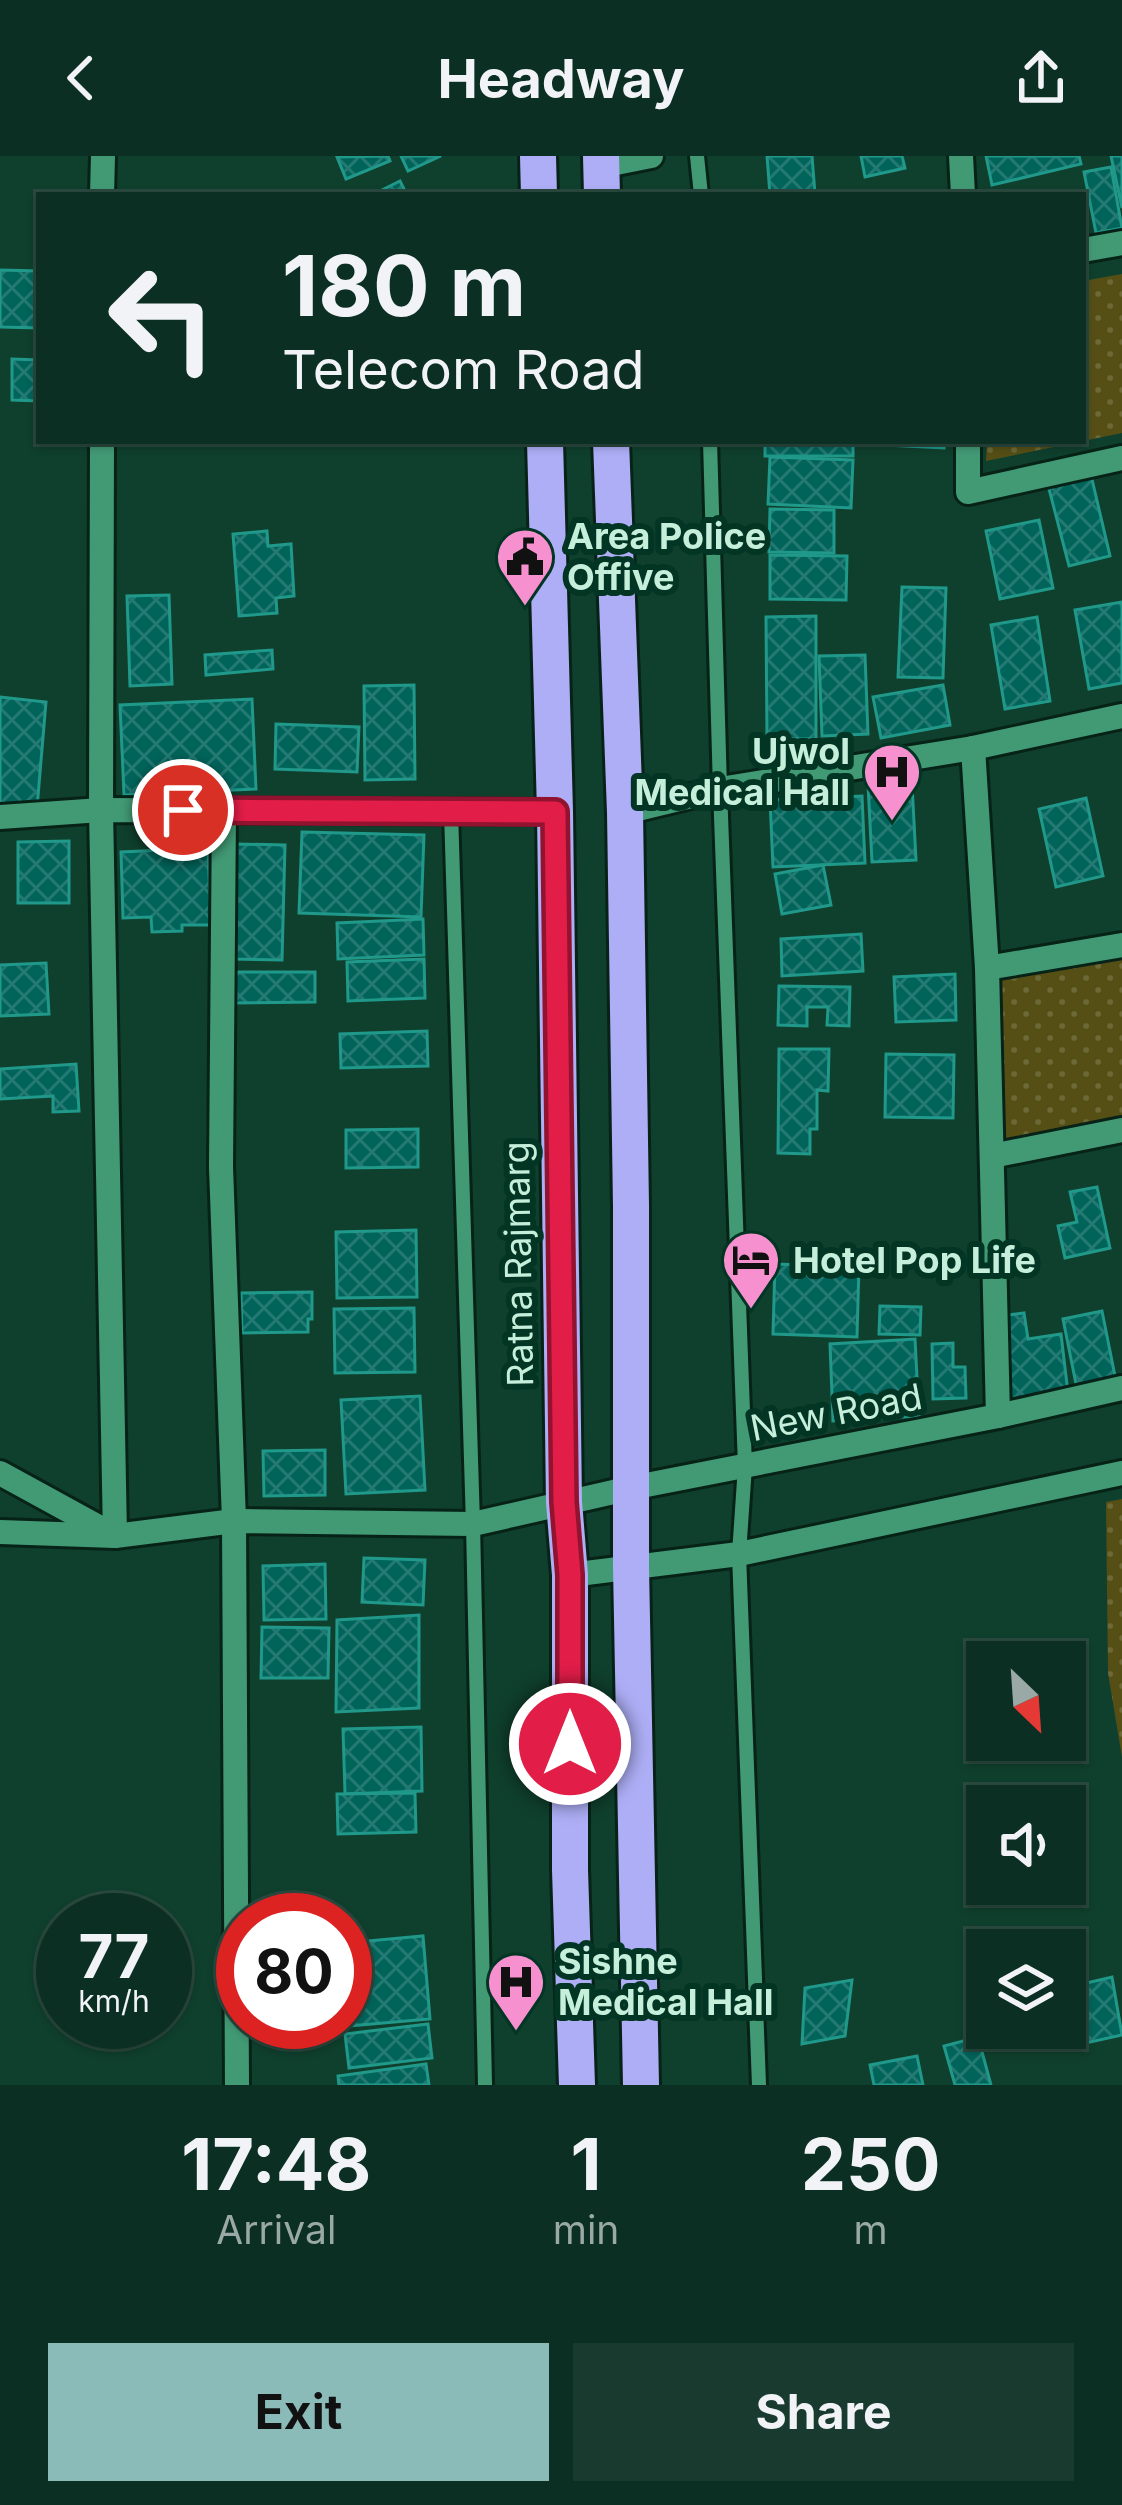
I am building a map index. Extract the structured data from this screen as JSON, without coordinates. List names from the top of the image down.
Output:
{
  "streets": {
    "highway": ["Ratna Rajmarg"],
    "street": ["New Road"]
  },
  "crossings": [
    ["Ratna Rajmarg", "New Road"]
  ],
  "places": {
    "public building": ["Area Police Offive"],
    "hospital": ["Ujwol Medical Hall", "Sishne Medical Hall"],
    "hotel": ["Hotel Pop Life"]
  },
  "north": "bottom right",
  "page": {
    "header": "Headway",
    "turn": ["180 m", "Telecom Road"],
    "speed": "77 km/h",
    "limit": "80",
    "eta": [
      "17:48",
      "Arrival",
      "1",
      "min",
      "250",
      "m"
    ],
    "buttons": ["Exit", "Share"]
  }
}
